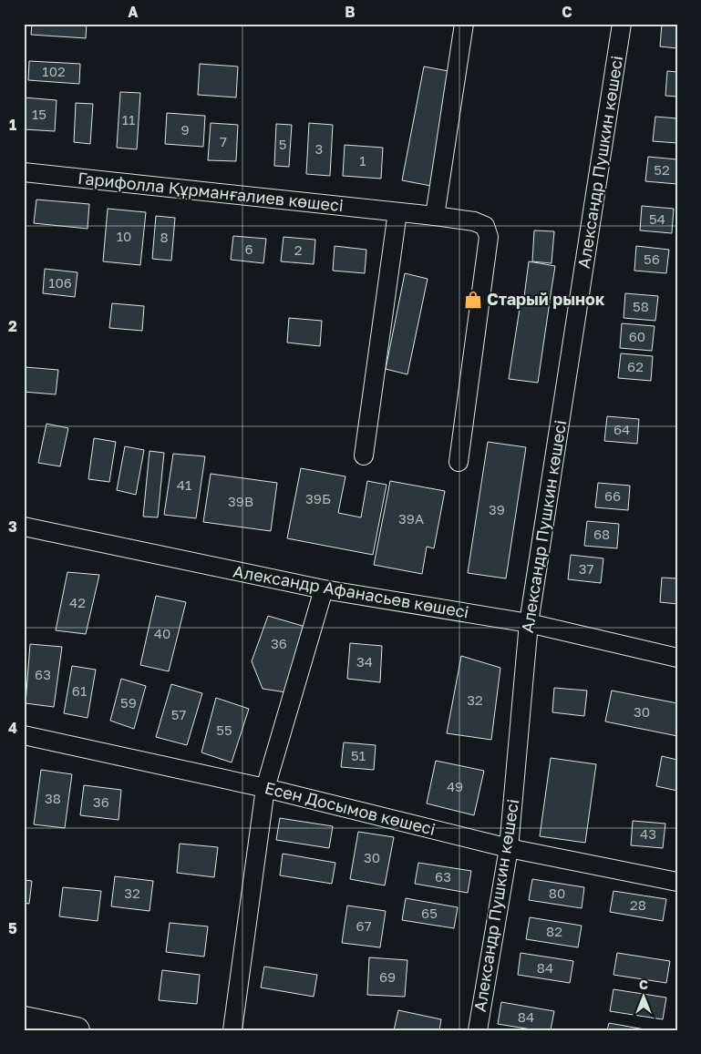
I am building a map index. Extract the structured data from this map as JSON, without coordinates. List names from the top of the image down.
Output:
{
  "streets": {
    "street": [
      "Александр Пушкин көшесі",
      "Гарифолла Құрманғалиев көшесі",
      "Александр Афанасьев көшесі",
      "Есен Досымов көшесі"
    ]
  },
  "crossings": [
    ["Александр Пушкин көшесі", "Александр Афанасьев көшесі"],
    ["Александр Пушкин көшесі", "Есен Досымов көшесі"]
  ],
  "places": {
    "shop": ["Старый рынок"]
  },
  "house_numbers": [
    "102",
    "15",
    "11",
    "9",
    "7",
    "5",
    "3",
    "1",
    "52",
    "54",
    "10",
    "8",
    "6",
    "2",
    "56",
    "106",
    "58",
    "60",
    "62",
    "64",
    "41",
    "66",
    "39Б",
    "39В",
    "39",
    "39А",
    "68",
    "37",
    "42",
    "40",
    "36",
    "34",
    "63",
    "61",
    "32",
    "59",
    "30",
    "57",
    "55",
    "51",
    "49",
    "38",
    "36",
    "43",
    "30",
    "63",
    "32",
    "80",
    "28",
    "65",
    "67",
    "82",
    "84",
    "69",
    "84"
  ],
  "north": "top",
  "grid": {
    "columns": ["A", "B", "C"],
    "rows": [
      "1",
      "2",
      "3",
      "4",
      "5"
    ]
  }
}
